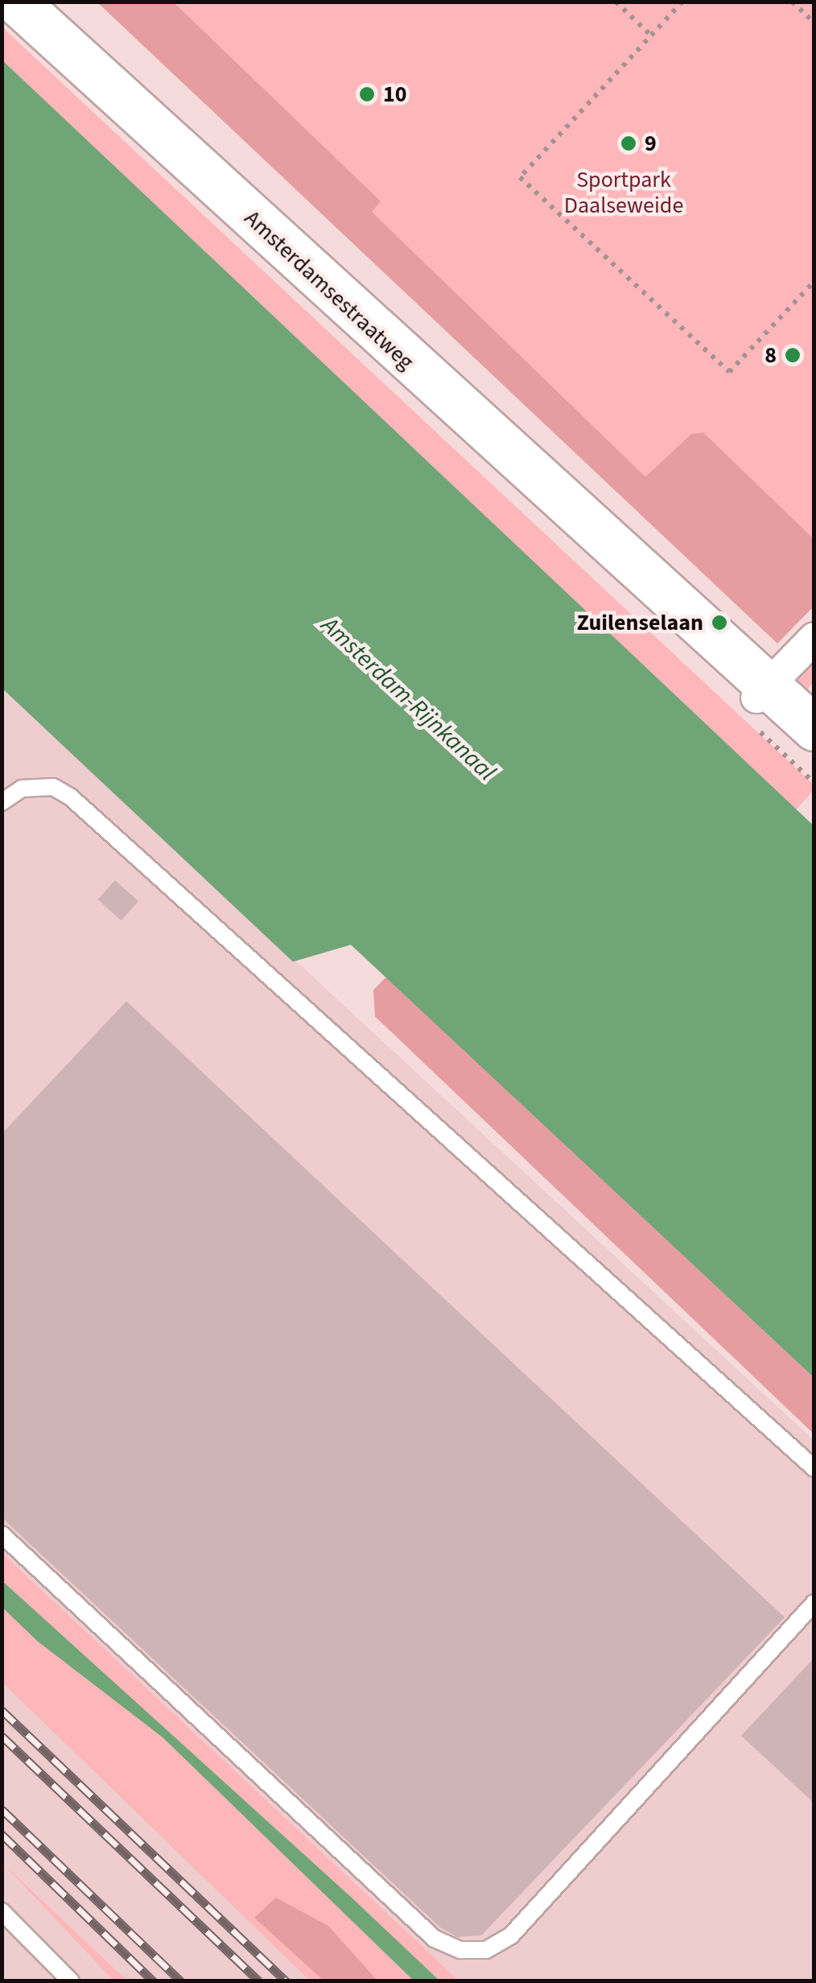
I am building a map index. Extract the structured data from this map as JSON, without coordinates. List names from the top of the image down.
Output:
{
  "streets": {
    "main road": ["Amsterdamsestraatweg"]
  },
  "water": ["Amsterdam-Rijnkanaal"],
  "parks": ["Sportpark Daalseweide"],
  "places": [
    "10",
    "9",
    "8",
    "Zuilenselaan"
  ]
}
